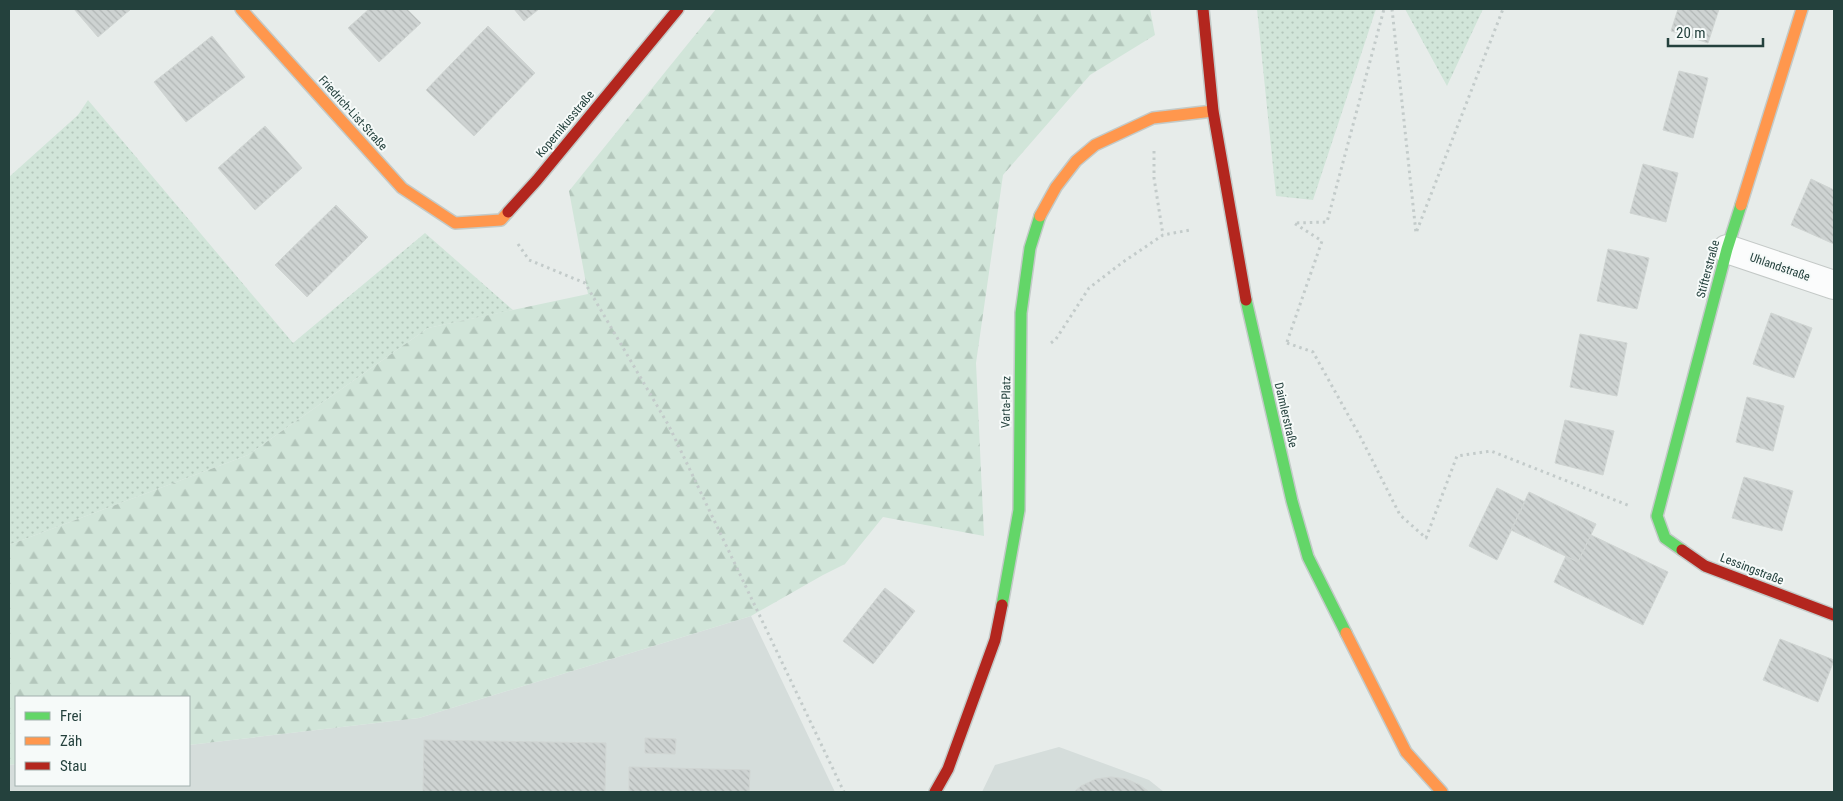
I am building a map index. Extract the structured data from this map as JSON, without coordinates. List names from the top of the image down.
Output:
{
  "streets": {
    "street": [
      "Friedrich-List-Straße",
      "Kopernikusstraße",
      "Uhlandstraße",
      "Stifterstraße",
      "Varta-Platz",
      "Daimlerstraße",
      "Lessingstraße"
    ]
  },
  "crossings": [
    ["Friedrich-List-Straße", "Kopernikusstraße"],
    ["Uhlandstraße", "Stifterstraße"],
    ["Stifterstraße", "Lessingstraße"],
    ["Varta-Platz", "Daimlerstraße"]
  ],
  "legend": ["Frei", "Zäh", "Stau"],
  "scale_bar": "20 m"
}
